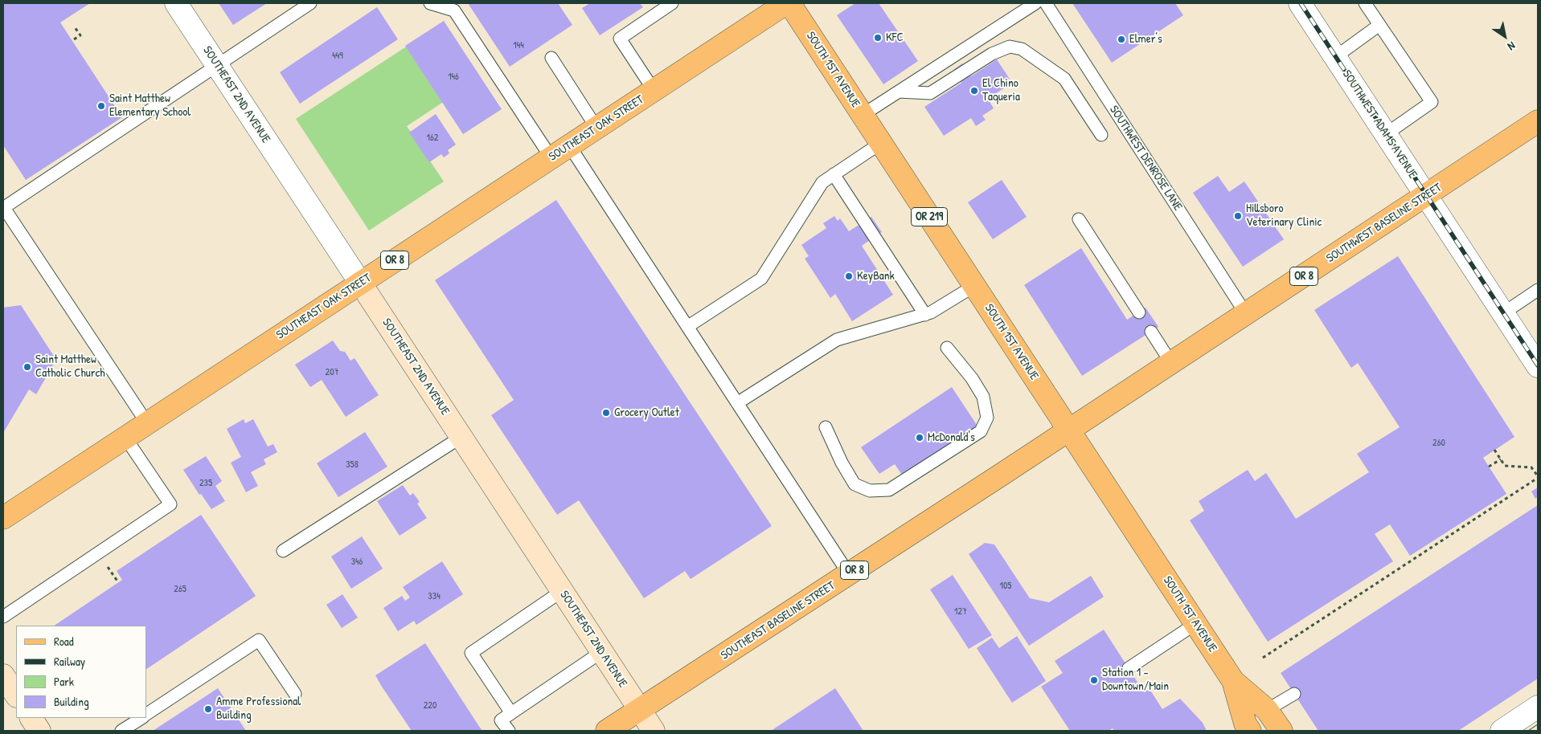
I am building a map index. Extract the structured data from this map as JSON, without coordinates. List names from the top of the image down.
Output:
{
  "streets": {
    "main road": [
      "SOUTH 1ST AVENUE",
      "SOUTHEAST OAK STREET",
      "OR 219",
      "SOUTHWEST BASELINE STREET",
      "OR 8",
      "SOUTHEAST BASELINE STREET"
    ],
    "street": ["SOUTHEAST 2ND AVENUE", "SOUTHWEST ADAMS AVENUE"],
    "lane": ["SOUTHWEST DENROSE LANE"]
  },
  "crossings": [
    ["SOUTH 1ST AVENUE", "SOUTHEAST OAK STREET"],
    ["SOUTH 1ST AVENUE", "SOUTHWEST BASELINE STREET"],
    ["SOUTH 1ST AVENUE", "SOUTHEAST BASELINE STREET"],
    ["SOUTHEAST 2ND AVENUE", "SOUTHEAST OAK STREET"],
    ["SOUTHEAST 2ND AVENUE", "SOUTHEAST BASELINE STREET"],
    ["SOUTHWEST ADAMS AVENUE", "SOUTHWEST BASELINE STREET"],
    ["SOUTHWEST DENROSE LANE", "SOUTHWEST BASELINE STREET"],
    ["SOUTHWEST BASELINE STREET", "SOUTHEAST BASELINE STREET"]
  ],
  "places": [
    "KFC",
    "Elmer's",
    "El Chino Taqueria",
    "Saint Matthew Elementary School",
    "Hillsboro Veterinary Clinic",
    "KeyBank",
    "Saint Matthew Catholic Church",
    "Grocery Outlet",
    "McDonald's",
    "Station 1 - Downtown/Main",
    "Amme Professional Building"
  ],
  "house_numbers": [
    "144",
    "449",
    "146",
    "162",
    "207",
    "260",
    "358",
    "235",
    "346",
    "105",
    "265",
    "334",
    "127",
    "220"
  ],
  "legend": [
    "Road",
    "Railway",
    "Park",
    "Building"
  ],
  "north": "bottom right"
}
